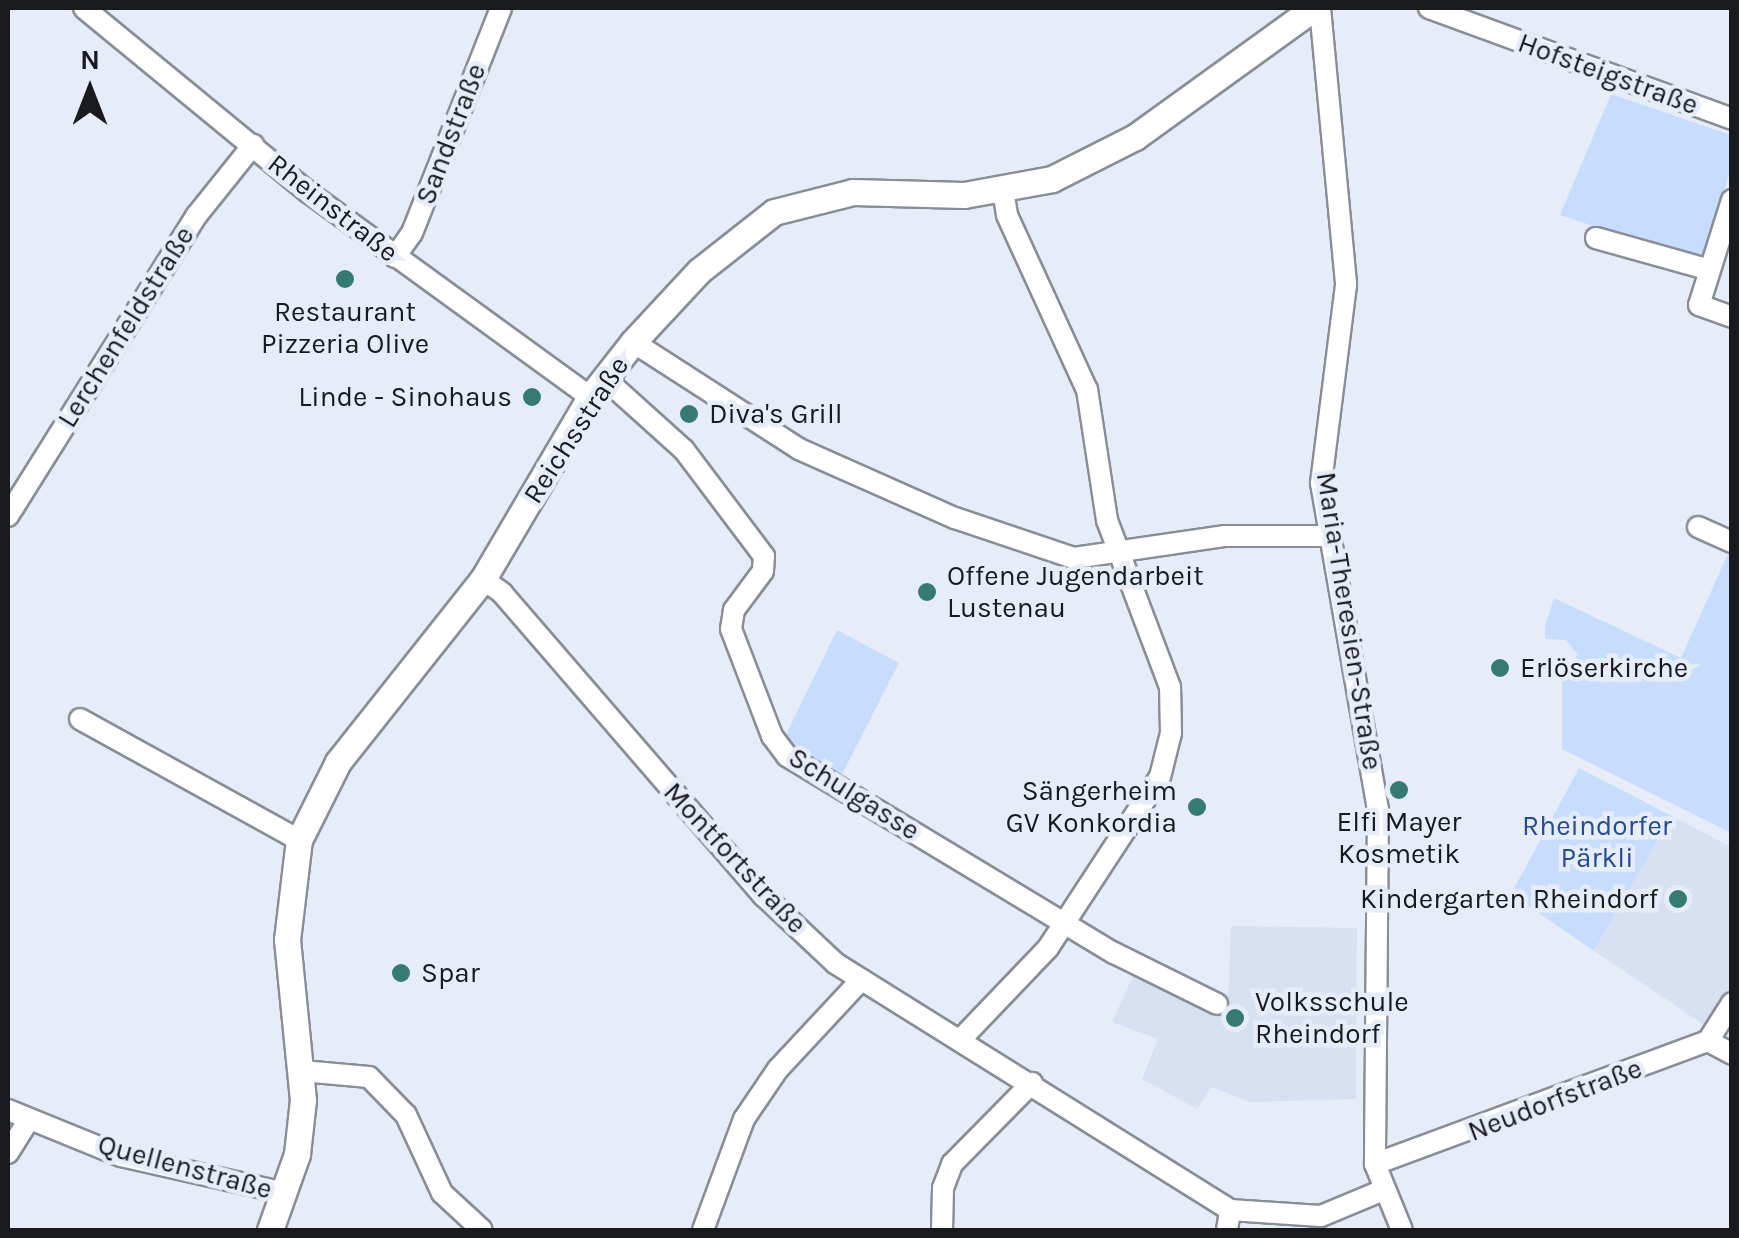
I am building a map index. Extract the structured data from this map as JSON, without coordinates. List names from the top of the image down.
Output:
{
  "streets": {
    "main road": ["Reichsstraße"],
    "street": [
      "Hofsteigstraße",
      "Sandstraße",
      "Rheinstraße",
      "Lerchenfeldstraße",
      "Maria-Theresien-Straße",
      "Schulgasse",
      "Montfortstraße",
      "Neudorfstraße",
      "Quellenstraße"
    ]
  },
  "crossings": [
    ["Sandstraße", "Rheinstraße"],
    ["Rheinstraße", "Lerchenfeldstraße"],
    ["Rheinstraße", "Reichsstraße"],
    ["Rheinstraße", "Schulgasse"],
    ["Reichsstraße", "Maria-Theresien-Straße"],
    ["Reichsstraße", "Schulgasse"],
    ["Reichsstraße", "Montfortstraße"],
    ["Reichsstraße", "Quellenstraße"],
    ["Maria-Theresien-Straße", "Montfortstraße"],
    ["Maria-Theresien-Straße", "Neudorfstraße"]
  ],
  "parks": ["Rheindorfer Pärkli"],
  "places": [
    "Restaurant Pizzeria Olive",
    "Linde - Sinohaus",
    "Diva's Grill",
    "Offene Jugendarbeit Lustenau",
    "Erlöserkirche",
    "Elfi Mayer Kosmetik",
    "Sängerheim GV Konkordia",
    "Kindergarten Rheindorf",
    "Spar",
    "Volksschule Rheindorf"
  ],
  "north": "top"
}
